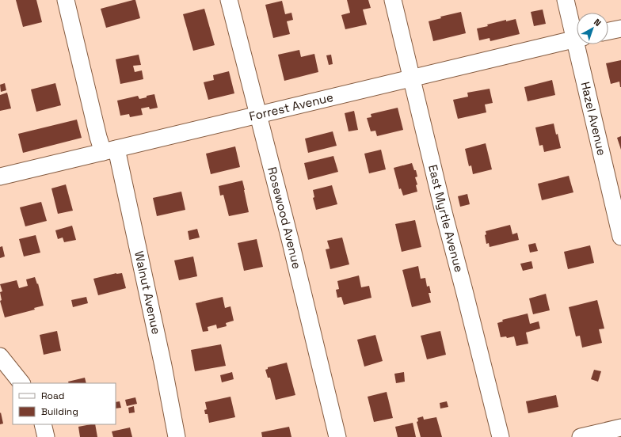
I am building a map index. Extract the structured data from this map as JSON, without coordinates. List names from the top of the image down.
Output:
{
  "streets": {
    "street": [
      "Forrest Avenue",
      "Hazel Avenue",
      "Rosewood Avenue",
      "East Myrtle Avenue",
      "Walnut Avenue"
    ]
  },
  "crossings": [
    ["Forrest Avenue", "Rosewood Avenue"],
    ["Forrest Avenue", "East Myrtle Avenue"],
    ["Forrest Avenue", "Walnut Avenue"]
  ],
  "legend": ["Road", "Building"],
  "north": "top right"
}
